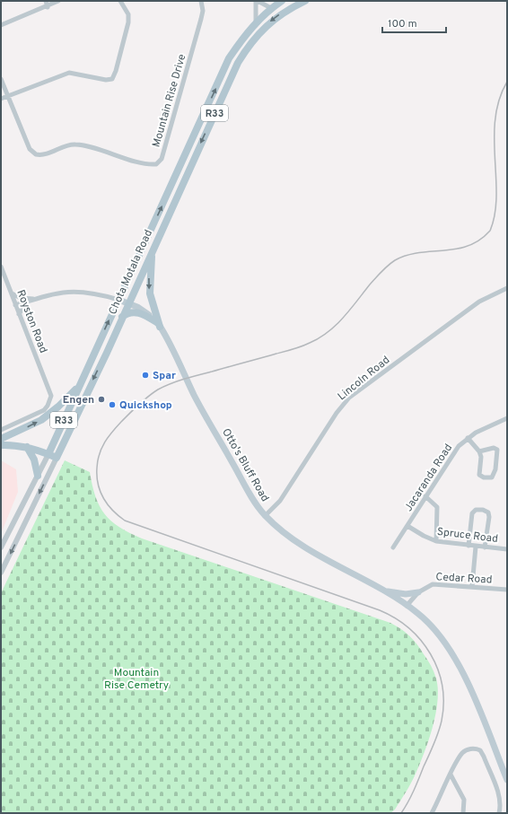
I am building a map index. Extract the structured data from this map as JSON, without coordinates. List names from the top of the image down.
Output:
{
  "streets": {
    "main road": ["R33", "Chota Motala Road", "Otto's Bluff Road"],
    "street": [
      "Mountain Rise Drive",
      "Royston Road",
      "Lincoln Road",
      "Jacaranda Road",
      "Spruce Road",
      "Cedar Road"
    ]
  },
  "crossings": [
    ["Chota Motala Road", "Otto's Bluff Road"],
    ["Royston Road", "Otto's Bluff Road"],
    ["Lincoln Road", "Otto's Bluff Road"],
    ["Otto's Bluff Road", "Cedar Road"],
    ["Jacaranda Road", "Spruce Road"]
  ],
  "parks": ["Mountain Rise Cemetry"],
  "places": ["Spar", "Engen", "Quickshop"],
  "scale_bar": "100 m"
}
